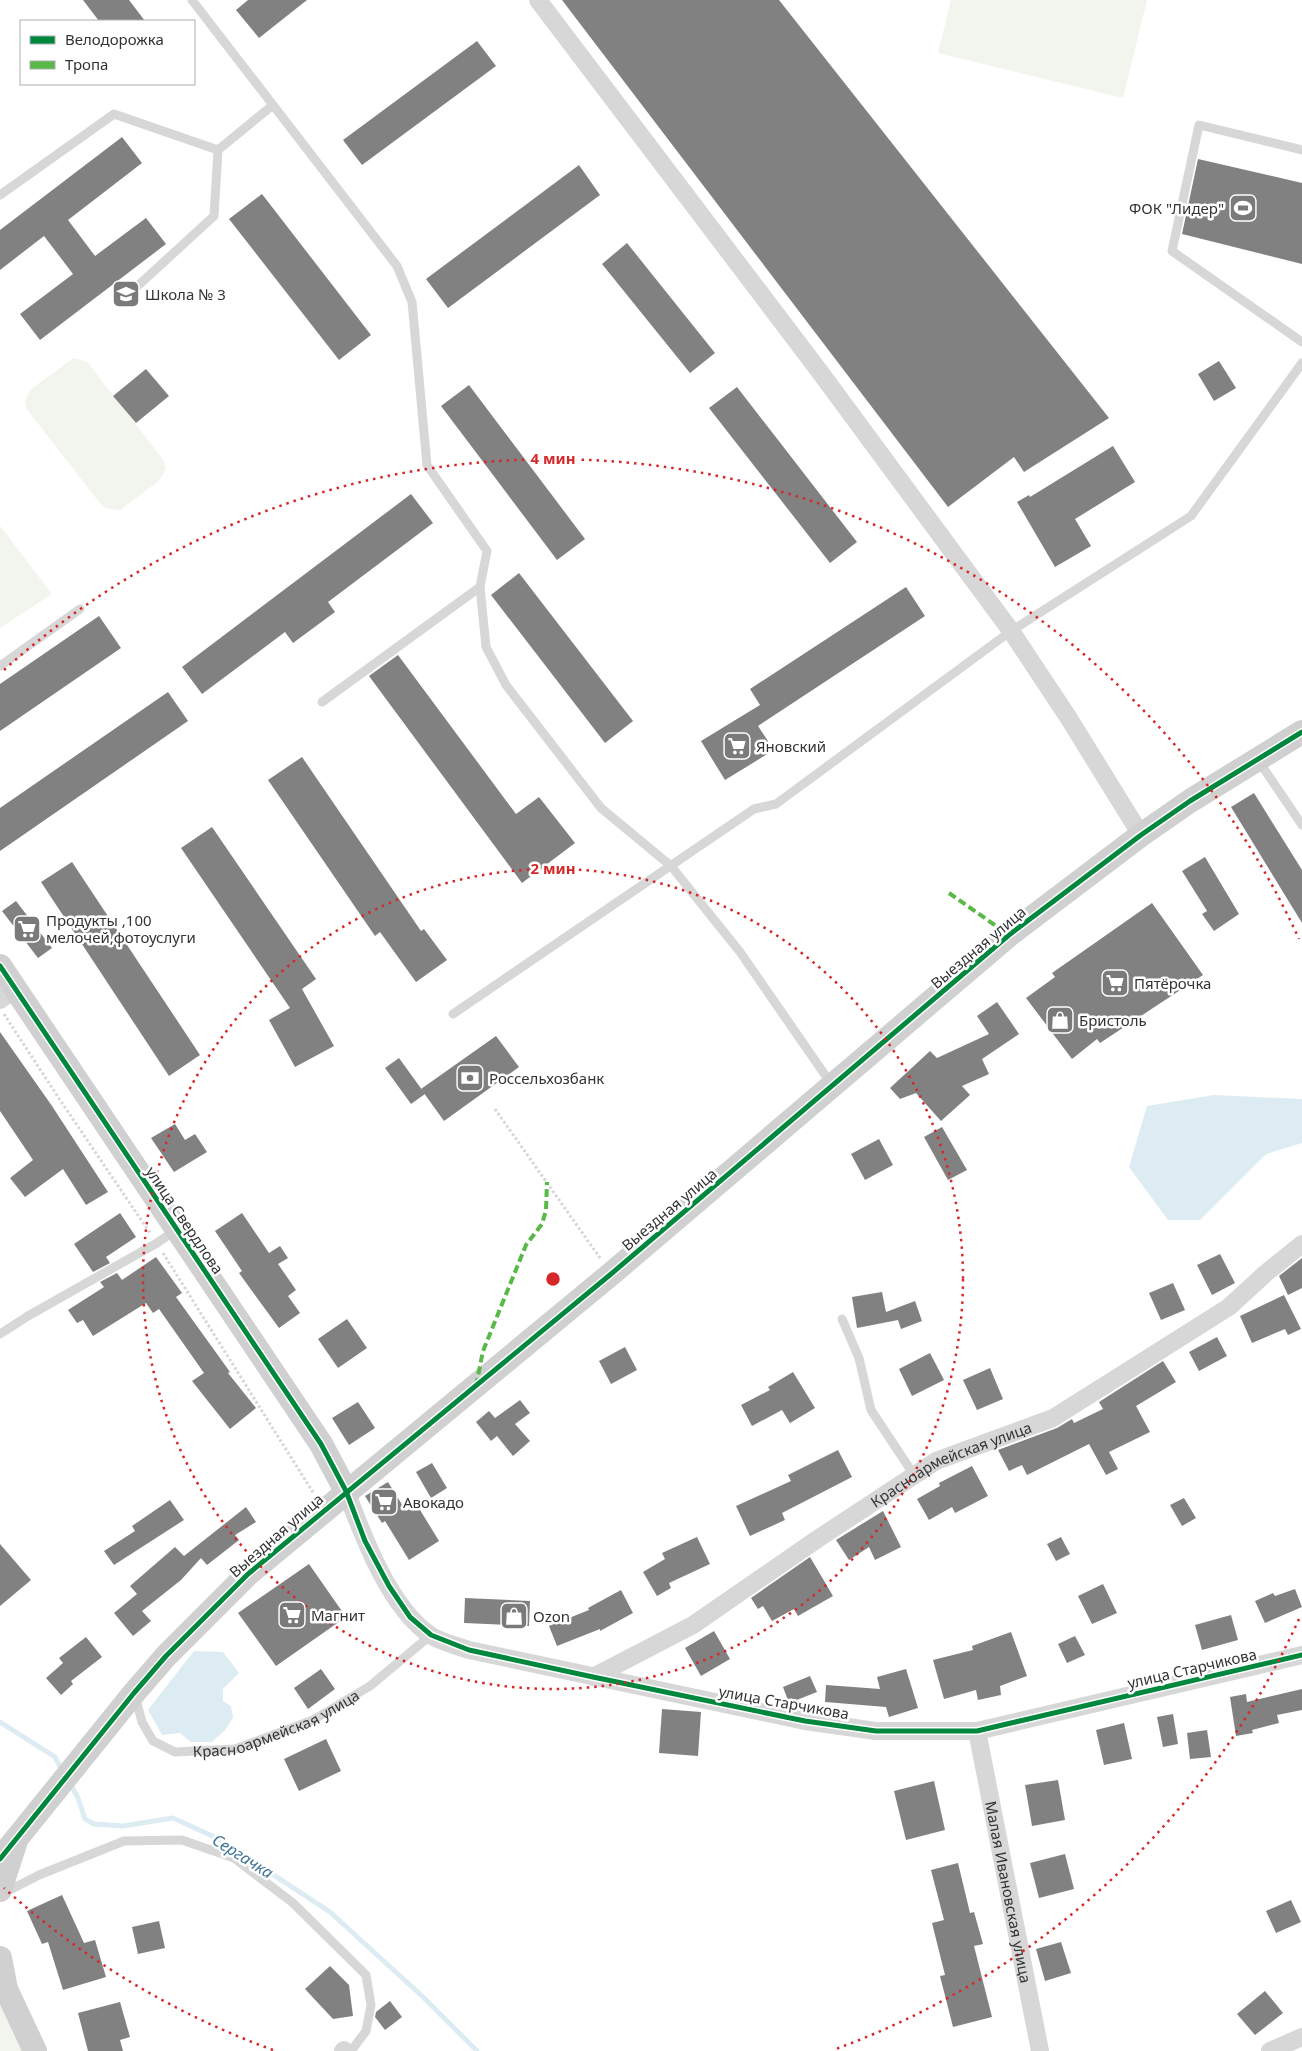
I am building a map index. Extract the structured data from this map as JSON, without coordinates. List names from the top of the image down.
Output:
{
  "streets": {
    "street": [
      "Выездная улица",
      "улица Свердлова",
      "Красноармейская улица",
      "улица Старчикова",
      "Малая Ивановская улица"
    ]
  },
  "crossings": [
    ["Выездная улица", "улица Свердлова"],
    ["Выездная улица", "Красноармейская улица"],
    ["Выездная улица", "улица Старчикова"],
    ["улица Свердлова", "улица Старчикова"],
    ["Красноармейская улица", "улица Старчикова"],
    ["улица Старчикова", "Малая Ивановская улица"]
  ],
  "water": ["Сергачка"],
  "places": {
    "sports": ["ФОК \"Лидер\""],
    "school or university": ["Школа № 3"],
    "supermarket": [
      "Яновский",
      "Продукты ,100 мелочей,фотоуслуги",
      "Пятёрочка",
      "Авокадо",
      "Магнит"
    ],
    "shop": ["Бристоль", "Ozon"],
    "bank": ["Россельхозбанк"]
  },
  "legend": ["Велодорожка", "Тропа"],
  "rings": ["4 мин", "2 мин"]
}
